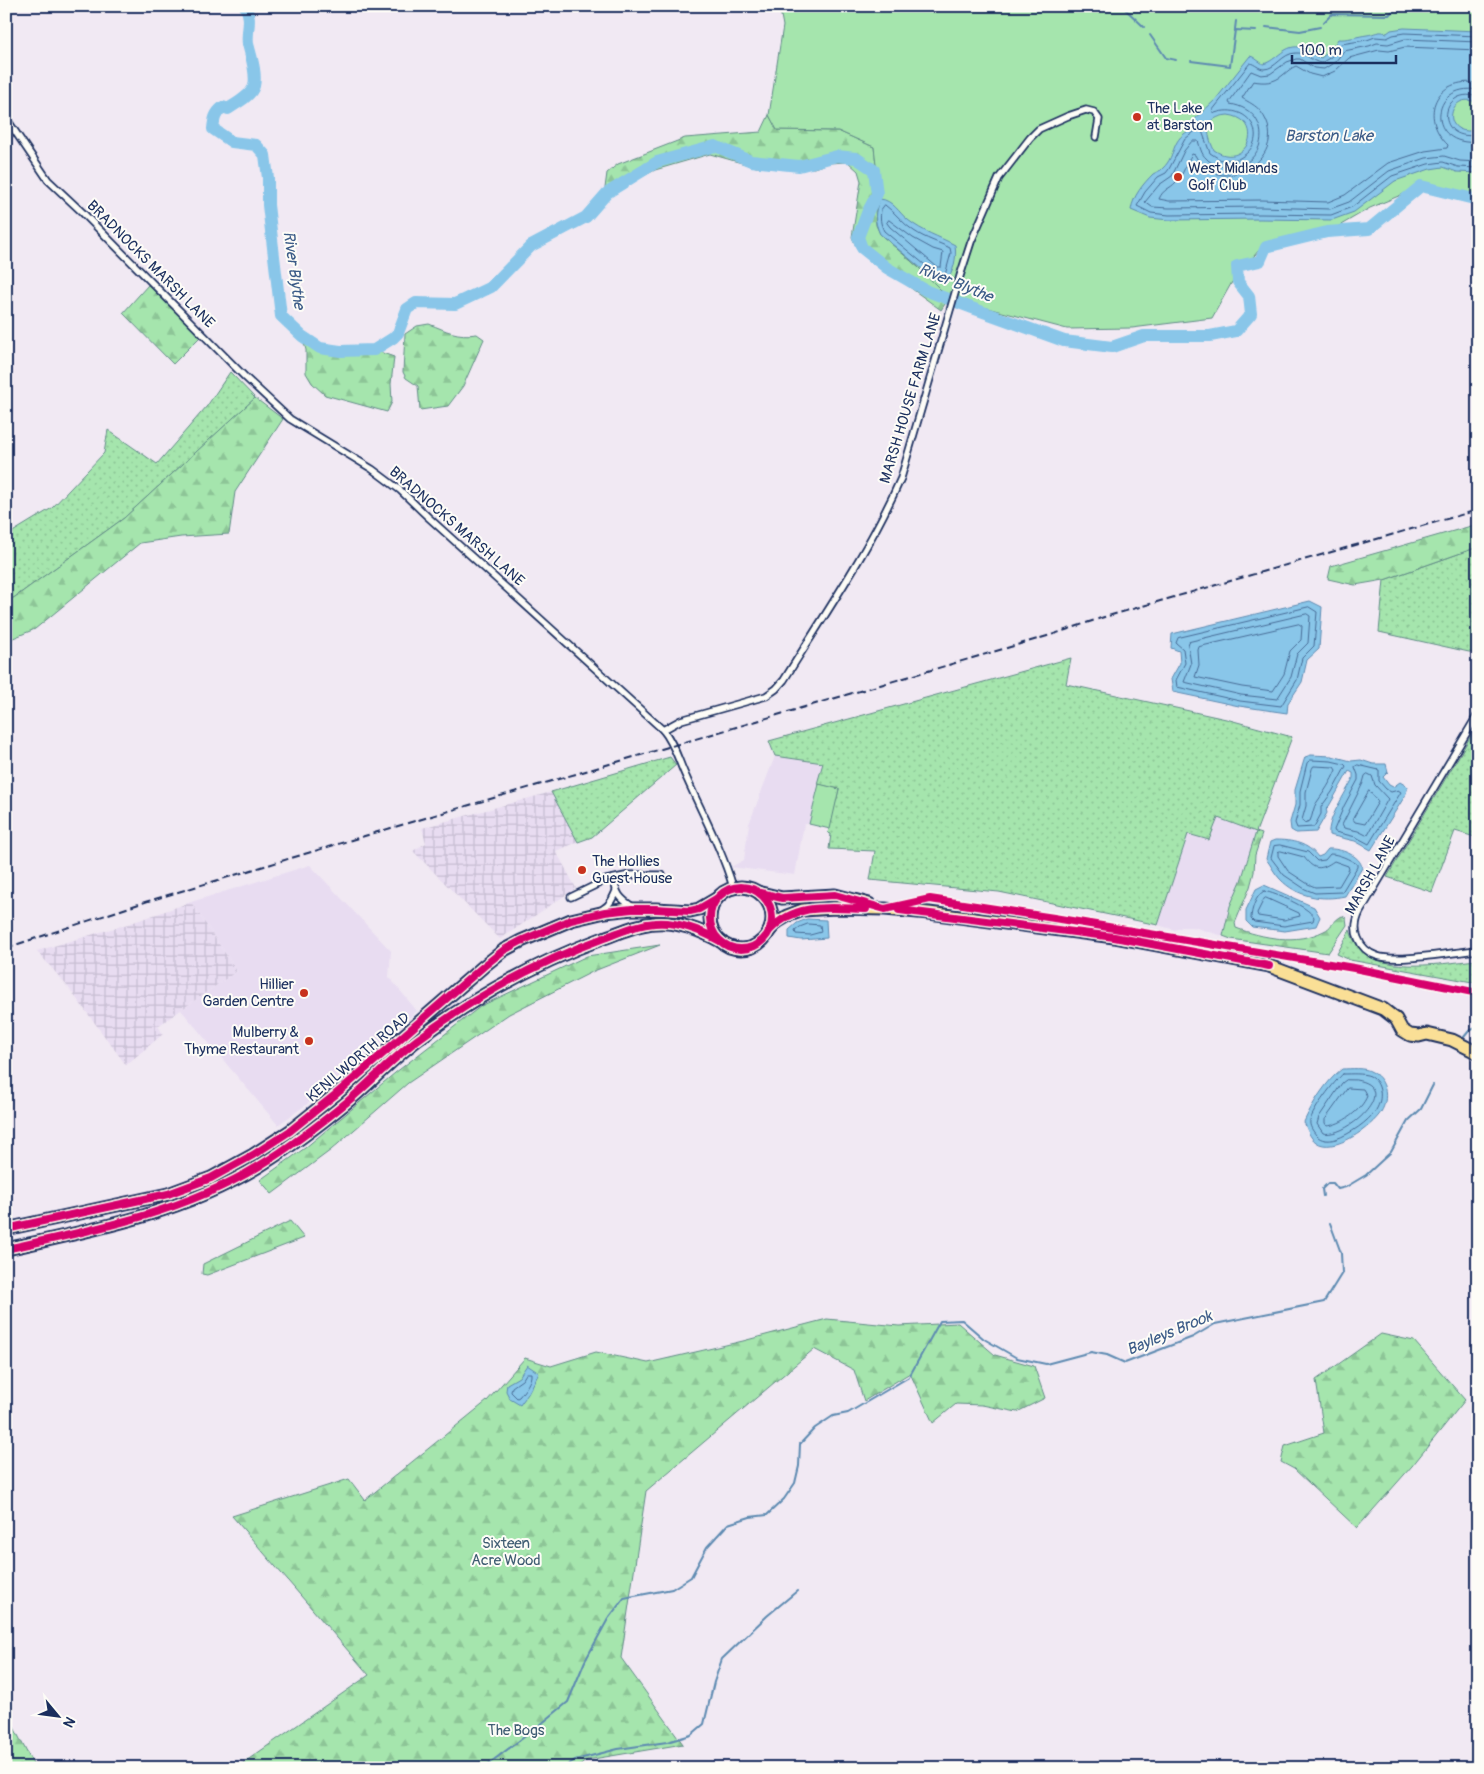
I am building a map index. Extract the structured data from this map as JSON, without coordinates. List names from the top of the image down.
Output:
{
  "streets": {
    "highway": ["KENILWORTH ROAD"],
    "street": ["BRADNOCKS MARSH LANE", "MARSH HOUSE FARM LANE", "MARSH LANE"]
  },
  "crossings": [
    ["BRADNOCKS MARSH LANE", "MARSH HOUSE FARM LANE"],
    ["BRADNOCKS MARSH LANE", "KENILWORTH ROAD"]
  ],
  "water": ["Barston Lake", "River Blythe", "Bayleys Brook"],
  "parks": ["Sixteen Acre Wood", "The Bogs"],
  "places": [
    "The Lake at Barston",
    "West Midlands Golf Club",
    "The Hollies Guest House",
    "Hillier Garden Centre",
    "Mulberry & Thyme Restaurant"
  ],
  "scale_bar": "100 m",
  "north": "bottom right"
}
